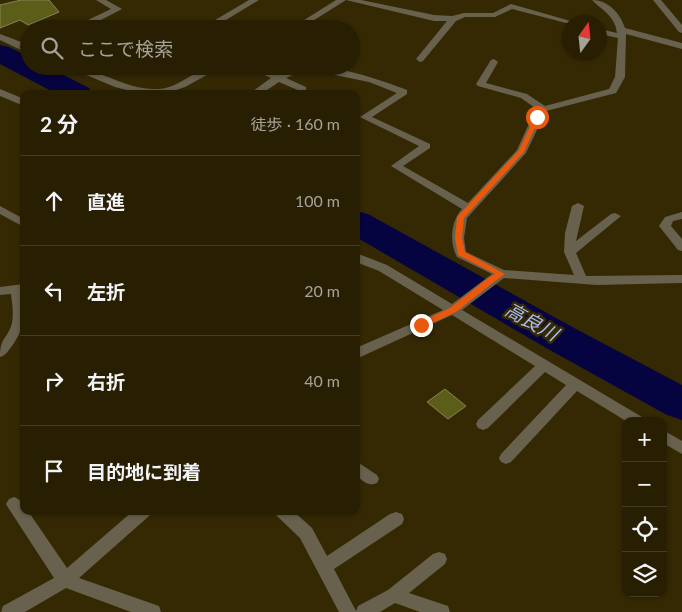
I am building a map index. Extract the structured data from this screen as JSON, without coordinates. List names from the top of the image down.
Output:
{
  "water": ["高良川"],
  "north": "top",
  "page": {
    "search": "ここで検索",
    "heading": ["2 分", "徒歩 · 160 m"],
    "list": [
      ["直進", "100 m"],
      ["左折", "20 m"],
      ["右折", "40 m"],
      "目的地に到着"
    ],
    "map_buttons": ["+", "−"]
  }
}
